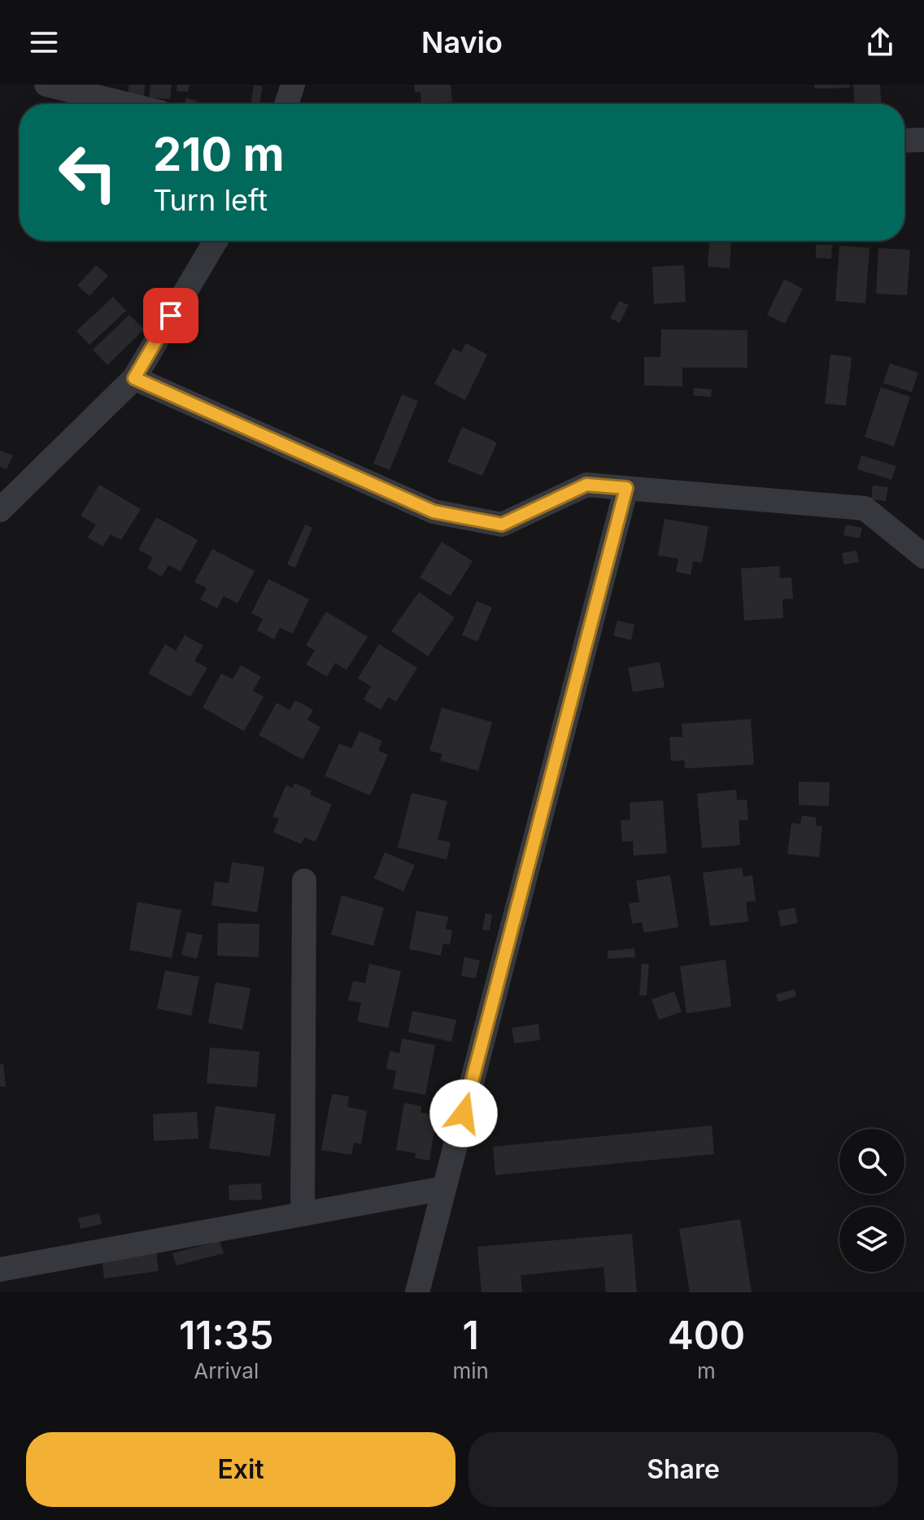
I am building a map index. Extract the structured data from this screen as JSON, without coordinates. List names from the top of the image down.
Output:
{
  "page": {
    "header": "Navio",
    "turn": ["210 m", "Turn left"],
    "eta": [
      "11:35",
      "Arrival",
      "1",
      "min",
      "400",
      "m"
    ],
    "buttons": ["Exit", "Share"]
  }
}
